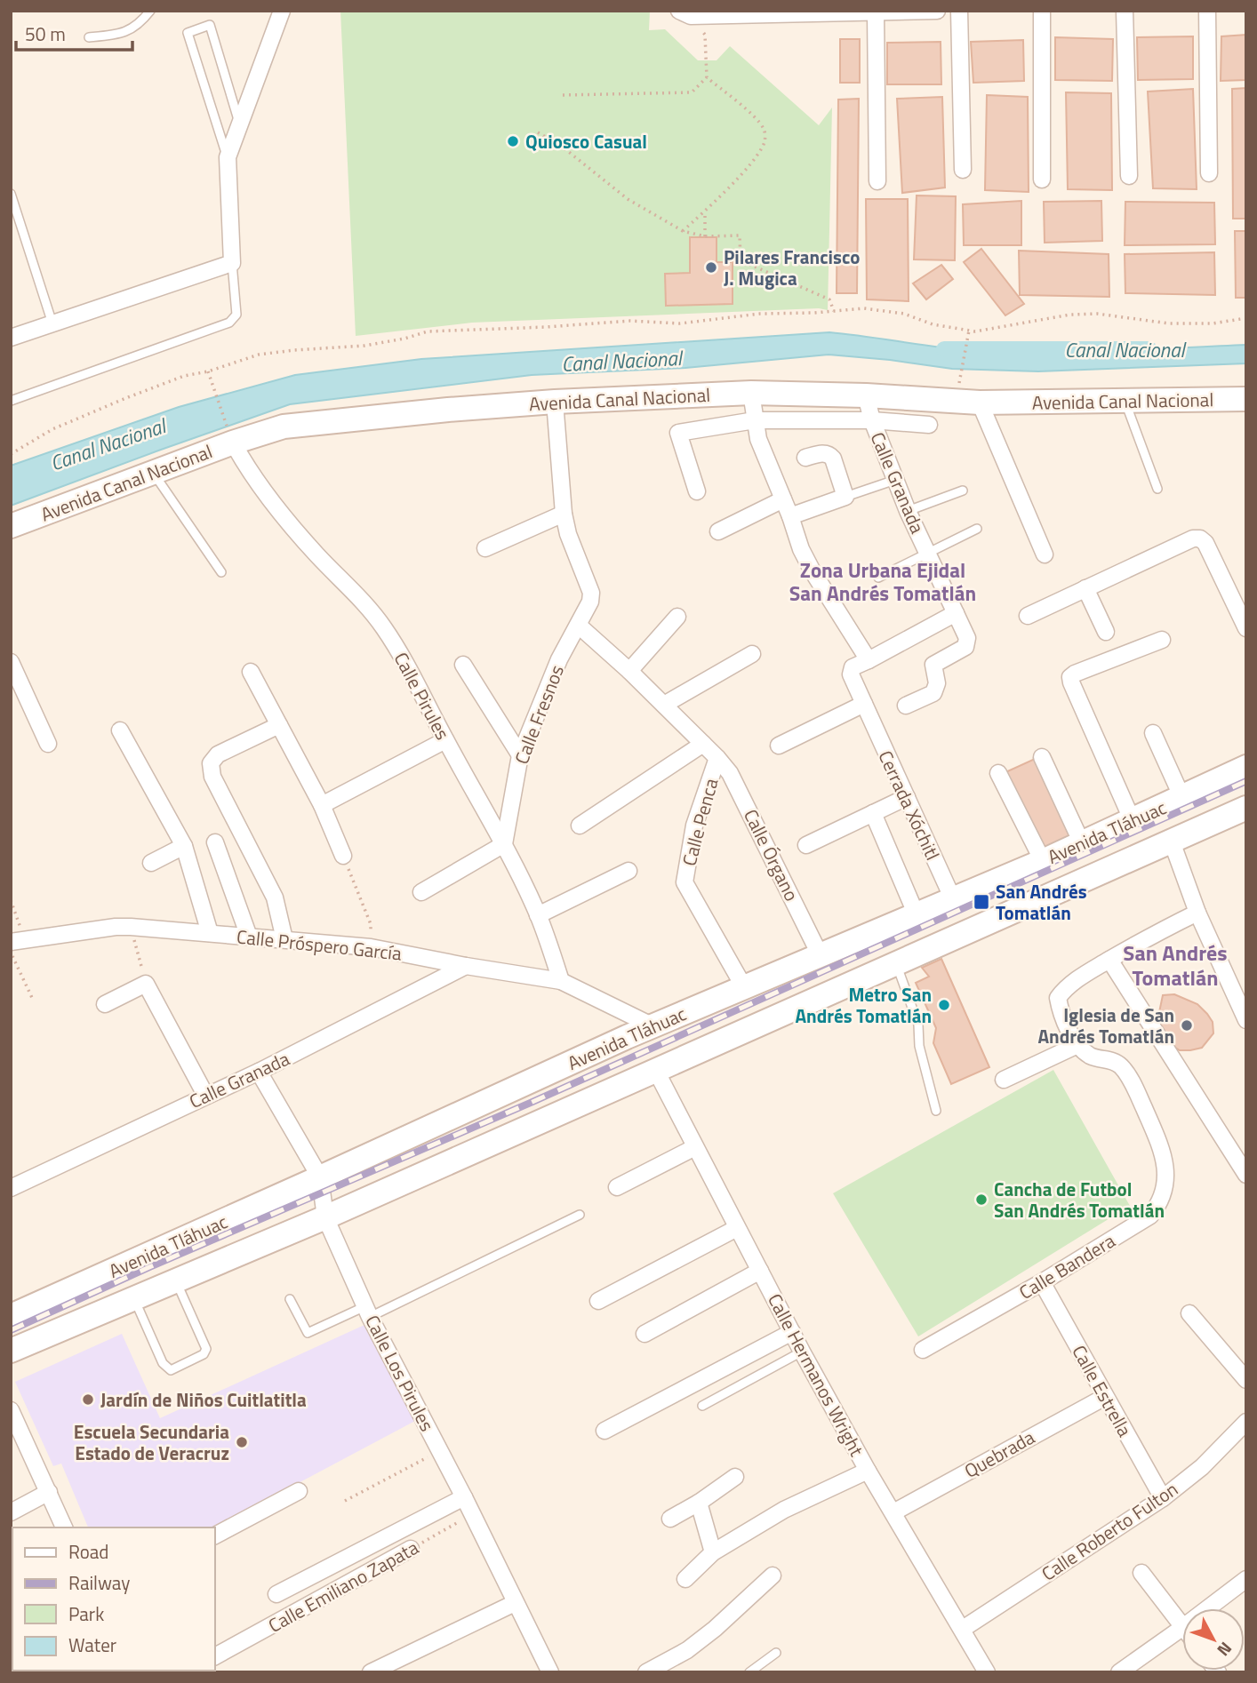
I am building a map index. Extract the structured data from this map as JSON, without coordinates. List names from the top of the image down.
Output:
{
  "streets": {
    "main road": ["Avenida Canal Nacional", "Avenida Tláhuac"],
    "street": [
      "Calle Granada",
      "Calle Pirules",
      "Calle Fresnos",
      "Cerrada Xóchitl",
      "Calle Penca",
      "Calle Órgano",
      "Calle Próspero García",
      "Calle Bandera",
      "Calle Los Pirules",
      "Calle Hermanos Wright",
      "Calle Estrella",
      "Quebrada",
      "Calle Roberto Fulton",
      "Calle Emiliano Zapata"
    ]
  },
  "crossings": [
    ["Avenida Canal Nacional", "Calle Granada"],
    ["Avenida Canal Nacional", "Calle Pirules"],
    ["Avenida Canal Nacional", "Calle Fresnos"],
    ["Calle Granada", "Calle Próspero García"],
    ["Calle Granada", "Calle Los Pirules"],
    ["Calle Pirules", "Calle Fresnos"],
    ["Calle Pirules", "Calle Próspero García"],
    ["Calle Fresnos", "Calle Penca"],
    ["Cerrada Xóchitl", "Avenida Tláhuac"],
    ["Calle Penca", "Avenida Tláhuac"],
    ["Calle Penca", "Calle Órgano"],
    ["Avenida Tláhuac", "Calle Órgano"],
    ["Avenida Tláhuac", "Calle Próspero García"],
    ["Avenida Tláhuac", "Calle Los Pirules"],
    ["Avenida Tláhuac", "Calle Hermanos Wright"],
    ["Calle Bandera", "Calle Estrella"],
    ["Calle Los Pirules", "Calle Emiliano Zapata"],
    ["Calle Hermanos Wright", "Quebrada"],
    ["Calle Hermanos Wright", "Calle Roberto Fulton"],
    ["Calle Estrella", "Quebrada"],
    ["Calle Estrella", "Calle Roberto Fulton"]
  ],
  "districts": ["Zona Urbana Ejidal San Andrés Tomatlán", "San Andrés Tomatlán"],
  "water": ["Canal Nacional"],
  "places": {
    "other": [
      "Quiosco Casual",
      "Pilares Francisco J. Mugica",
      "Metro San Andrés Tomatlán",
      "Iglesia de San Andrés Tomatlán",
      "Cancha de Futbol San Andrés Tomatlán",
      "Jardín de Niños Cuitlatitla",
      "Escuela Secundaria Estado de Veracruz"
    ],
    "transit": ["San Andrés Tomatlán"]
  },
  "legend": [
    "Road",
    "Railway",
    "Park",
    "Water"
  ],
  "scale_bar": "50 m",
  "north": "bottom right"
}
